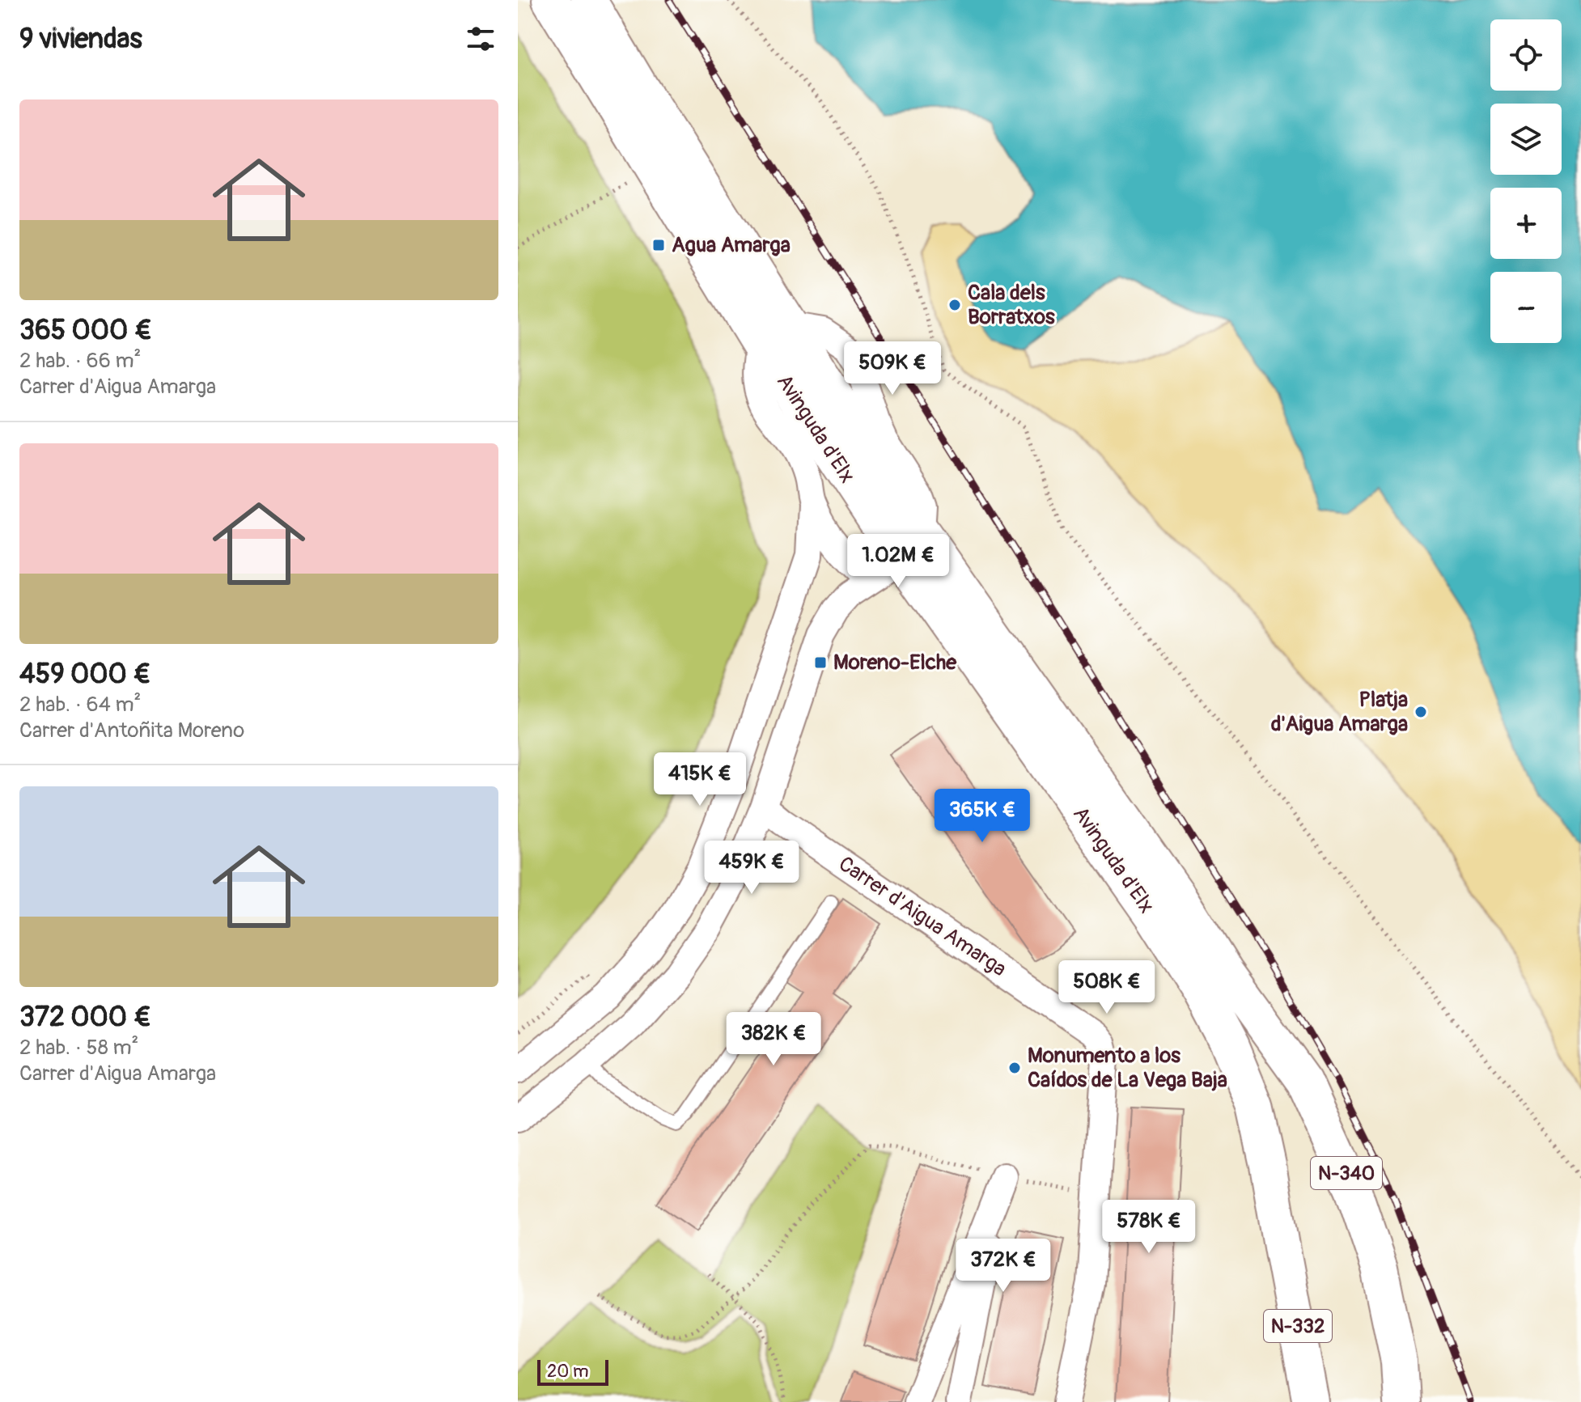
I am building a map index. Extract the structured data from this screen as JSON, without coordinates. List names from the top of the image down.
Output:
{
  "streets": {
    "highway": ["Avinguda d'Elx", "N-340", "N-332"],
    "street": ["Carrer d'Aigua Amarga"]
  },
  "crossings": [
    ["Avinguda d'Elx", "N-340"],
    ["Avinguda d'Elx", "N-332"],
    ["N-340", "N-332"]
  ],
  "places": {
    "transit": ["Agua Amarga", "Moreno-Elche"],
    "other": ["Cala dels Borratxos", "Platja d'Aigua Amarga", "Monumento a los Caídos de La Vega Baja"]
  },
  "scale_bar": "20 m",
  "page": {
    "heading": "9 viviendas",
    "map_buttons": ["+", "−"],
    "list": [
      {
        "name": "365 000 €",
        "note": "2 hab. · 66 m² · Carrer d'Aigua Amarga"
      },
      {
        "name": "459 000 €",
        "note": "2 hab. · 64 m² · Carrer d'Antoñita Moreno"
      },
      {
        "name": "372 000 €",
        "note": "2 hab. · 58 m² · Carrer d'Aigua Amarga"
      }
    ],
    "price": [
      "509K €",
      "1.02M €",
      "415K €",
      "365K €",
      "459K €",
      "508K €",
      "382K €",
      "578K €",
      "372K €"
    ],
    "scale": "20 m"
  }
}
